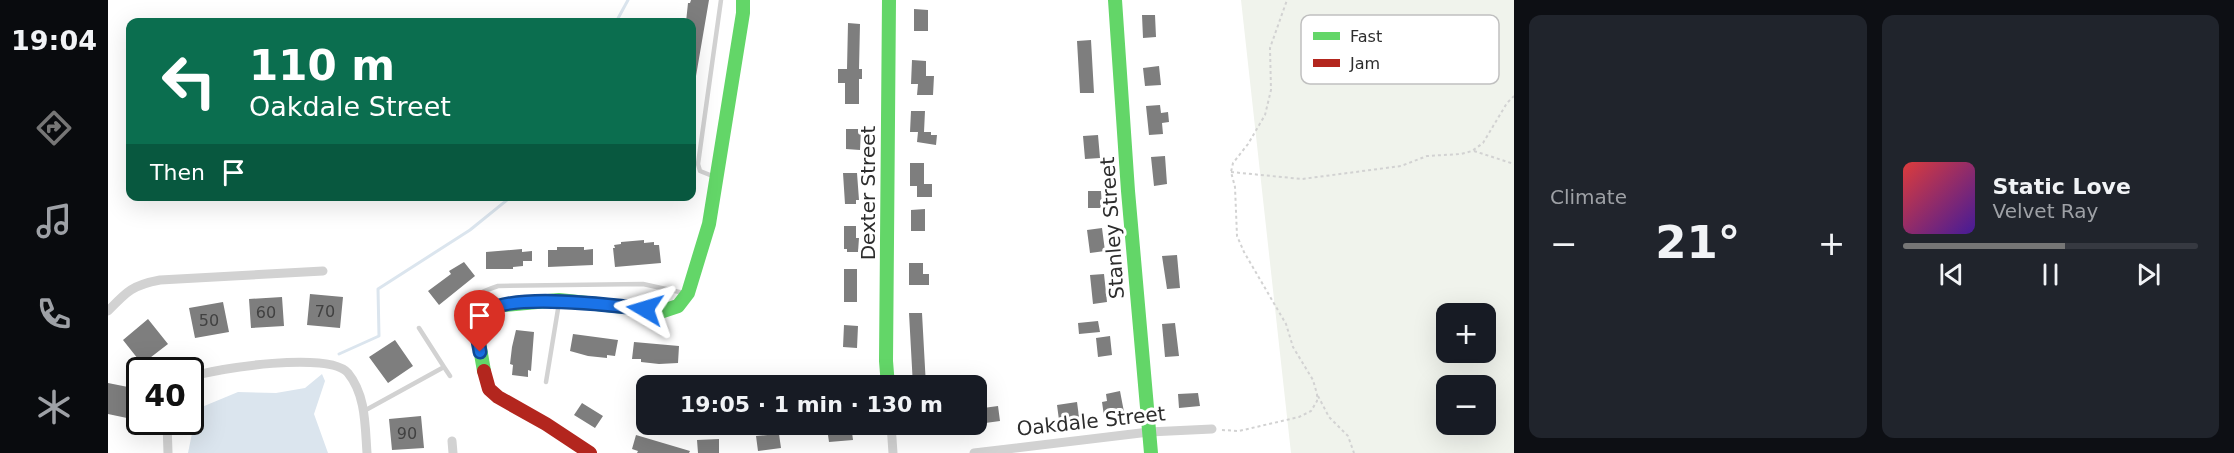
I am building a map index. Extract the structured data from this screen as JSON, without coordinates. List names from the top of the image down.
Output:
{
  "streets": {
    "street": ["Dexter Street", "Stanley Street", "Oakdale Street"]
  },
  "crossings": [
    ["Stanley Street", "Oakdale Street"]
  ],
  "house_numbers": [
    "70",
    "60",
    "50",
    "90"
  ],
  "legend": ["Fast", "Jam"],
  "page": {
    "tabs": "19:04",
    "tile": "Climate",
    "turn": ["110 m", "Oakdale Street"],
    "then": "Then",
    "song": ["Static Love", "Velvet Ray"],
    "heat": ["−", "21°", "+"],
    "map_buttons": ["+", "−"],
    "limit": "40",
    "trip": "19:05 · 1 min · 130 m"
  }
}
